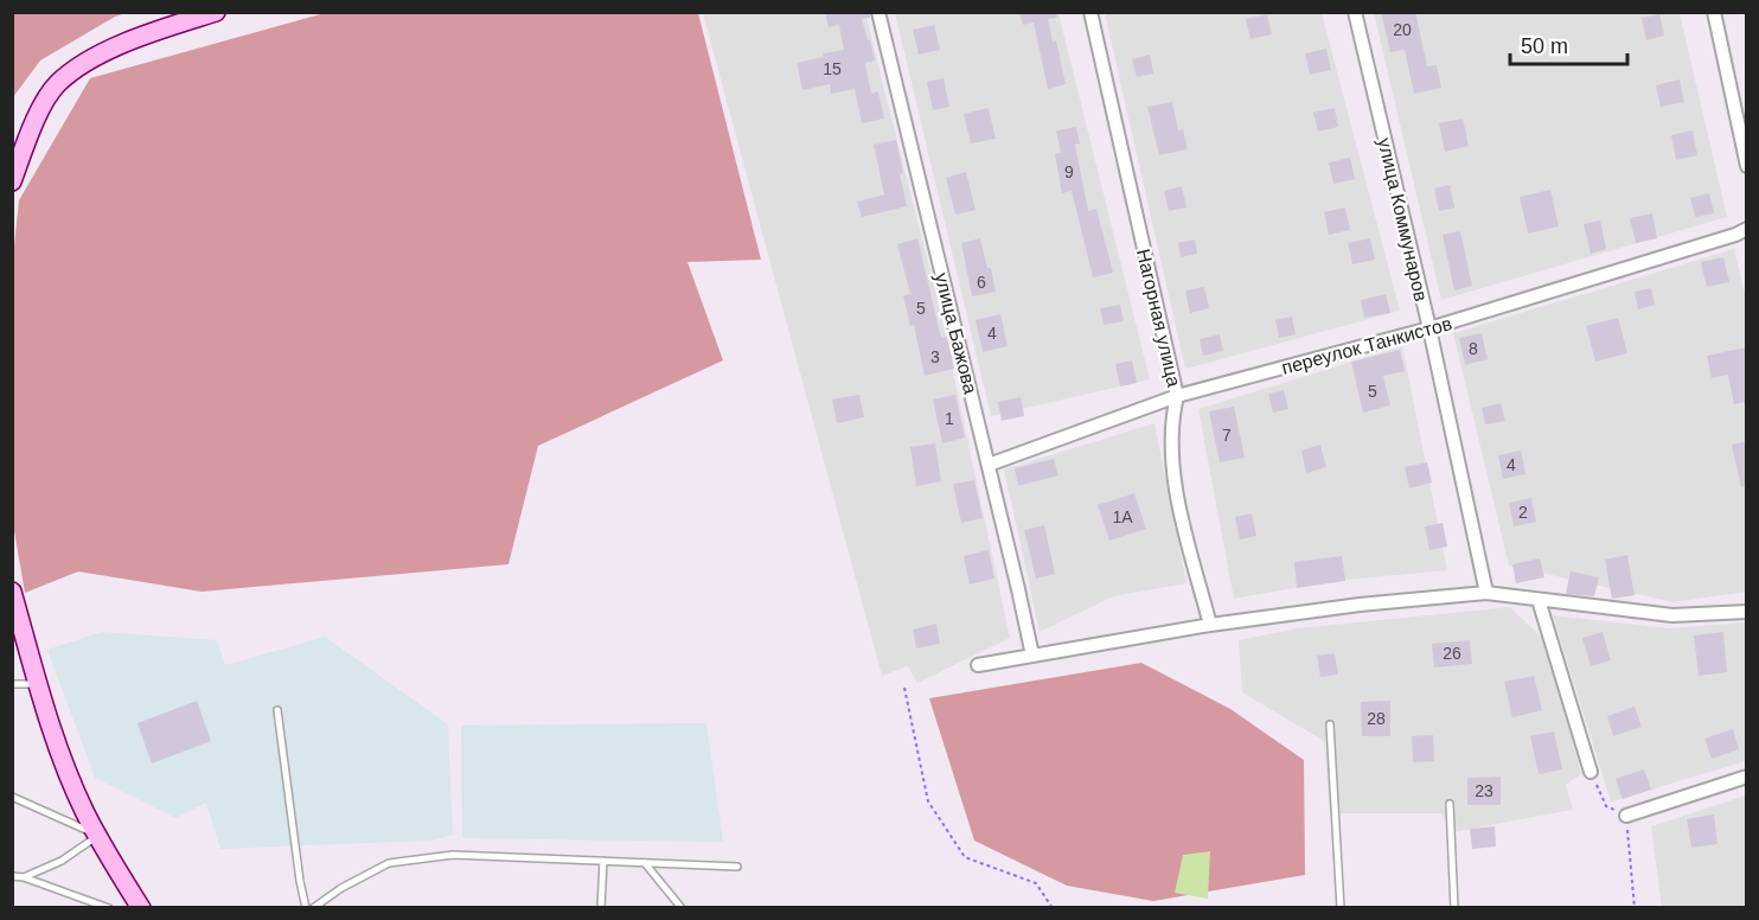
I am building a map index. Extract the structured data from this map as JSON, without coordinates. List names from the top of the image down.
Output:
{
  "streets": {
    "street": [
      "улица Коммунаров",
      "Нагорная улица",
      "улица Бажова",
      "переулок Танкистов"
    ]
  },
  "crossings": [
    ["улица Коммунаров", "переулок Танкистов"],
    ["Нагорная улица", "переулок Танкистов"],
    ["улица Бажова", "переулок Танкистов"]
  ],
  "house_numbers": [
    "20",
    "15",
    "9",
    "6",
    "5",
    "4",
    "8",
    "3",
    "5",
    "1",
    "7",
    "4",
    "2",
    "1А",
    "26",
    "28",
    "23"
  ],
  "scale_bar": "50 m"
}
